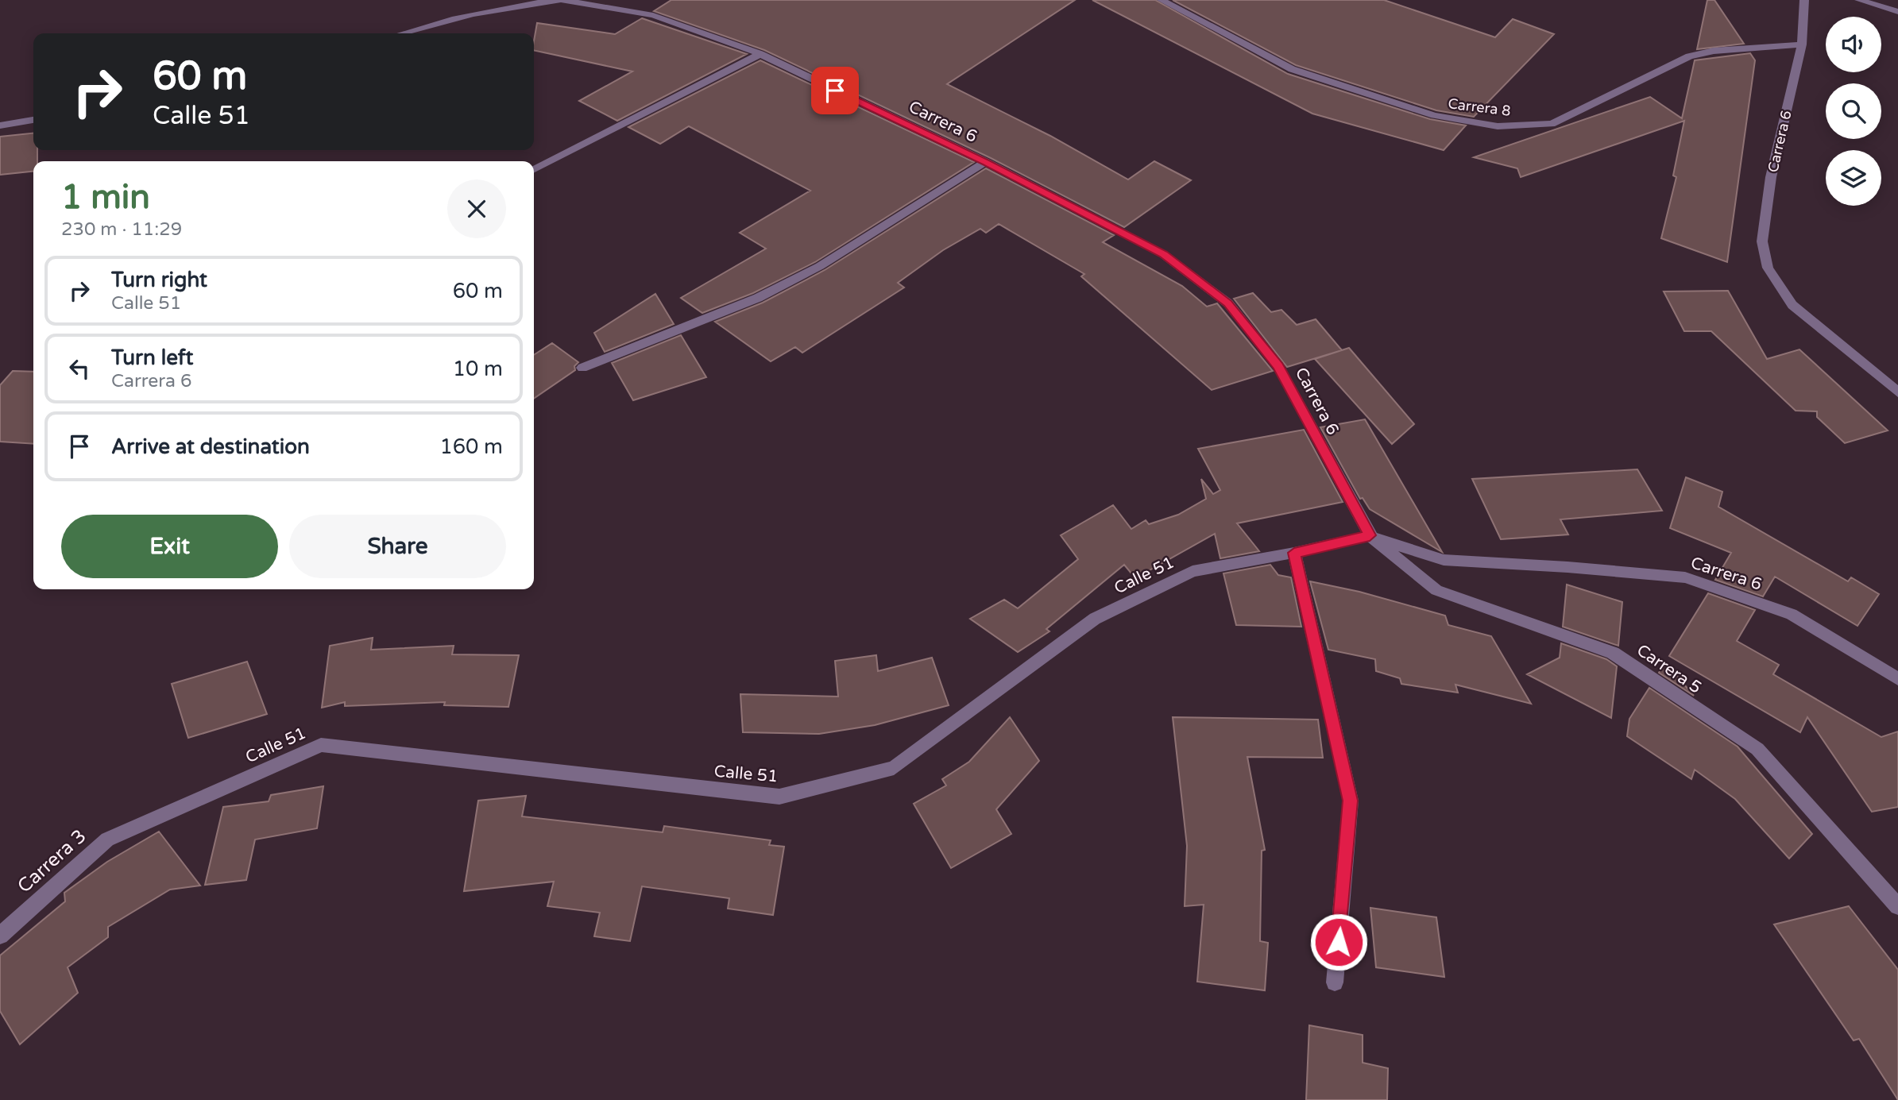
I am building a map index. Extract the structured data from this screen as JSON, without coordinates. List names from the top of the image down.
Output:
{
  "streets": {
    "street": [
      "Carrera 8",
      "Carrera 6",
      "Calle 51",
      "Carrera 5",
      "Carrera 3"
    ]
  },
  "crossings": [
    ["Carrera 8", "Carrera 6"],
    ["Carrera 6", "Calle 51"],
    ["Carrera 6", "Carrera 5"],
    ["Calle 51", "Carrera 5"],
    ["Calle 51", "Carrera 3"]
  ],
  "page": {
    "turn": ["60 m", "Calle 51"],
    "heading": ["1 min", "230 m · 11:29"],
    "list": [
      {
        "name": "Turn right",
        "note": "Calle 51",
        "value": "60 m"
      },
      {
        "name": "Turn left",
        "note": "Carrera 6",
        "value": "10 m"
      },
      {
        "name": "Arrive at destination",
        "value": "160 m"
      }
    ],
    "buttons": ["Exit", "Share"]
  }
}
